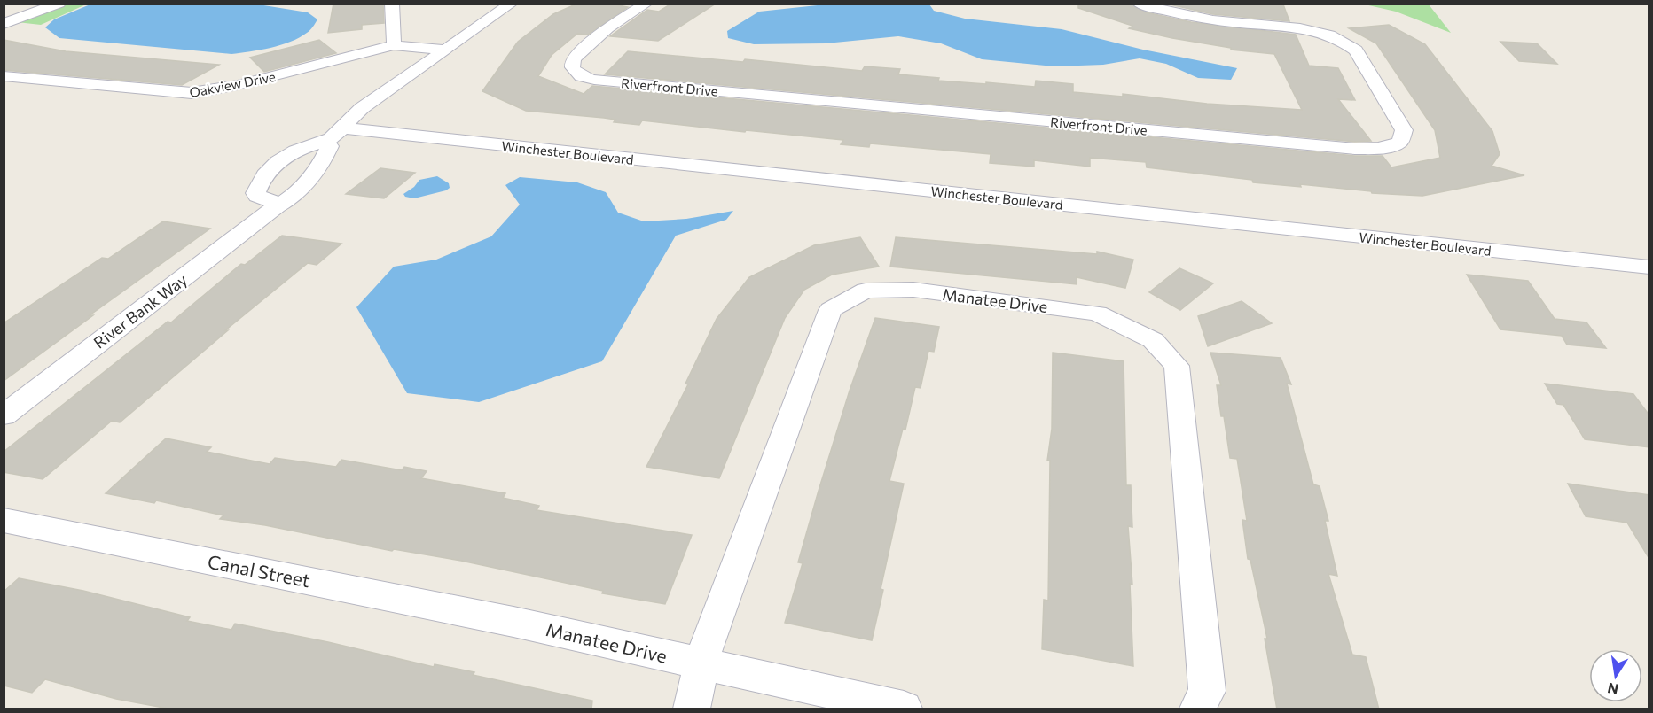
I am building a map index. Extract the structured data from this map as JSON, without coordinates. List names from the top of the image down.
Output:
{
  "streets": {
    "street": [
      "Oakview Drive",
      "Riverfront Drive",
      "Winchester Boulevard",
      "Manatee Drive",
      "River Bank Way",
      "Canal Street"
    ]
  },
  "crossings": [
    ["Winchester Boulevard", "River Bank Way"],
    ["Manatee Drive", "Canal Street"]
  ],
  "north": "bottom"
}
